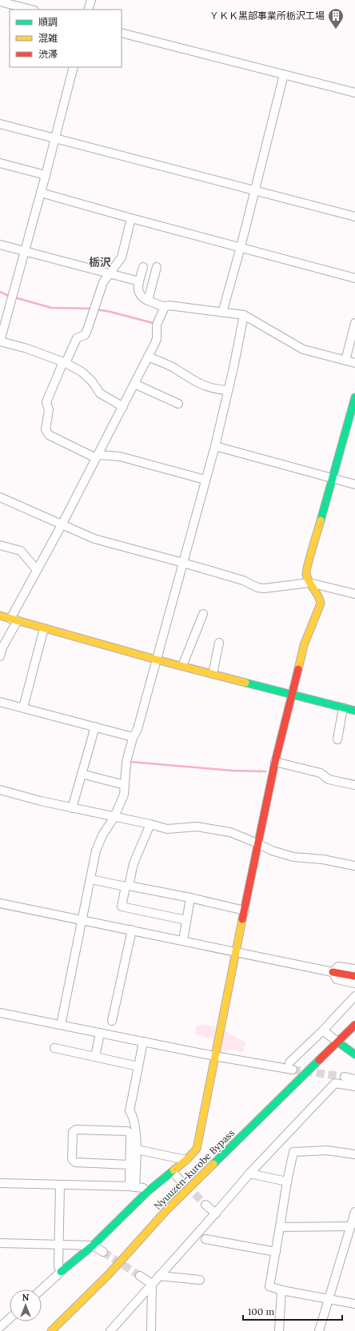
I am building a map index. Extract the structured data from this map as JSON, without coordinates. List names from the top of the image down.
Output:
{
  "streets": {
    "main road": ["Nyuuzen-kurobe Bypass"]
  },
  "districts": ["栃沢"],
  "places": {
    "building": ["ＹＫＫ黒部事業所栃沢工場"]
  },
  "legend": ["順調", "混雑", "渋滞"],
  "scale_bar": "100 m",
  "north": "top"
}
